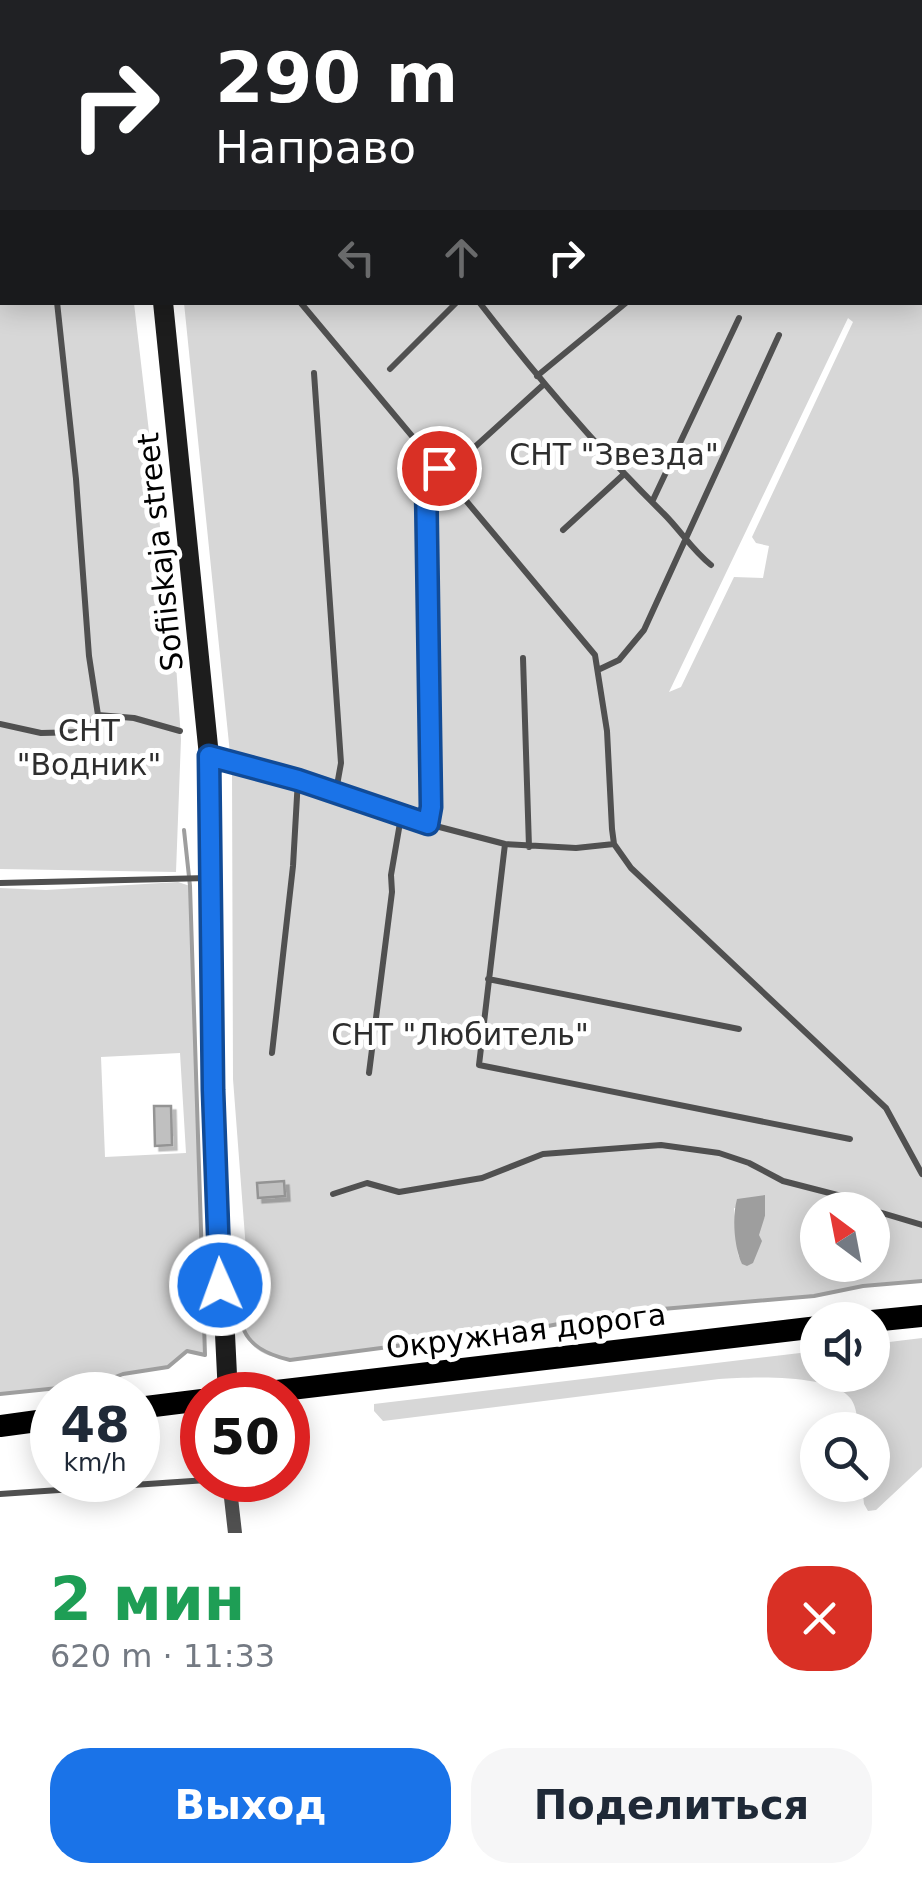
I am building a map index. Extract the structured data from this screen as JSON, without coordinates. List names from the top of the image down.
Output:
{
  "streets": {
    "main road": ["Sofiiskaja street", "Окружная дорога"]
  },
  "parks": ["СНТ \"Звезда\"", "СНТ \"Водник\"", "СНТ \"Любитель\""],
  "north": "top left",
  "page": {
    "turn": ["290 m", "Направо"],
    "speed": "48 km/h",
    "limit": "50",
    "heading": ["2 мин", "620 m · 11:33"],
    "buttons": ["Выход", "Поделиться"]
  }
}
